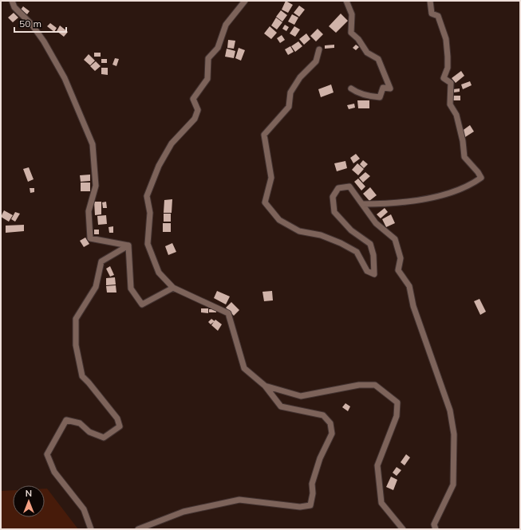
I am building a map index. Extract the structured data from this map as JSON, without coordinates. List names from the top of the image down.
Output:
{
  "scale_bar": "50 m",
  "north": "top"
}
